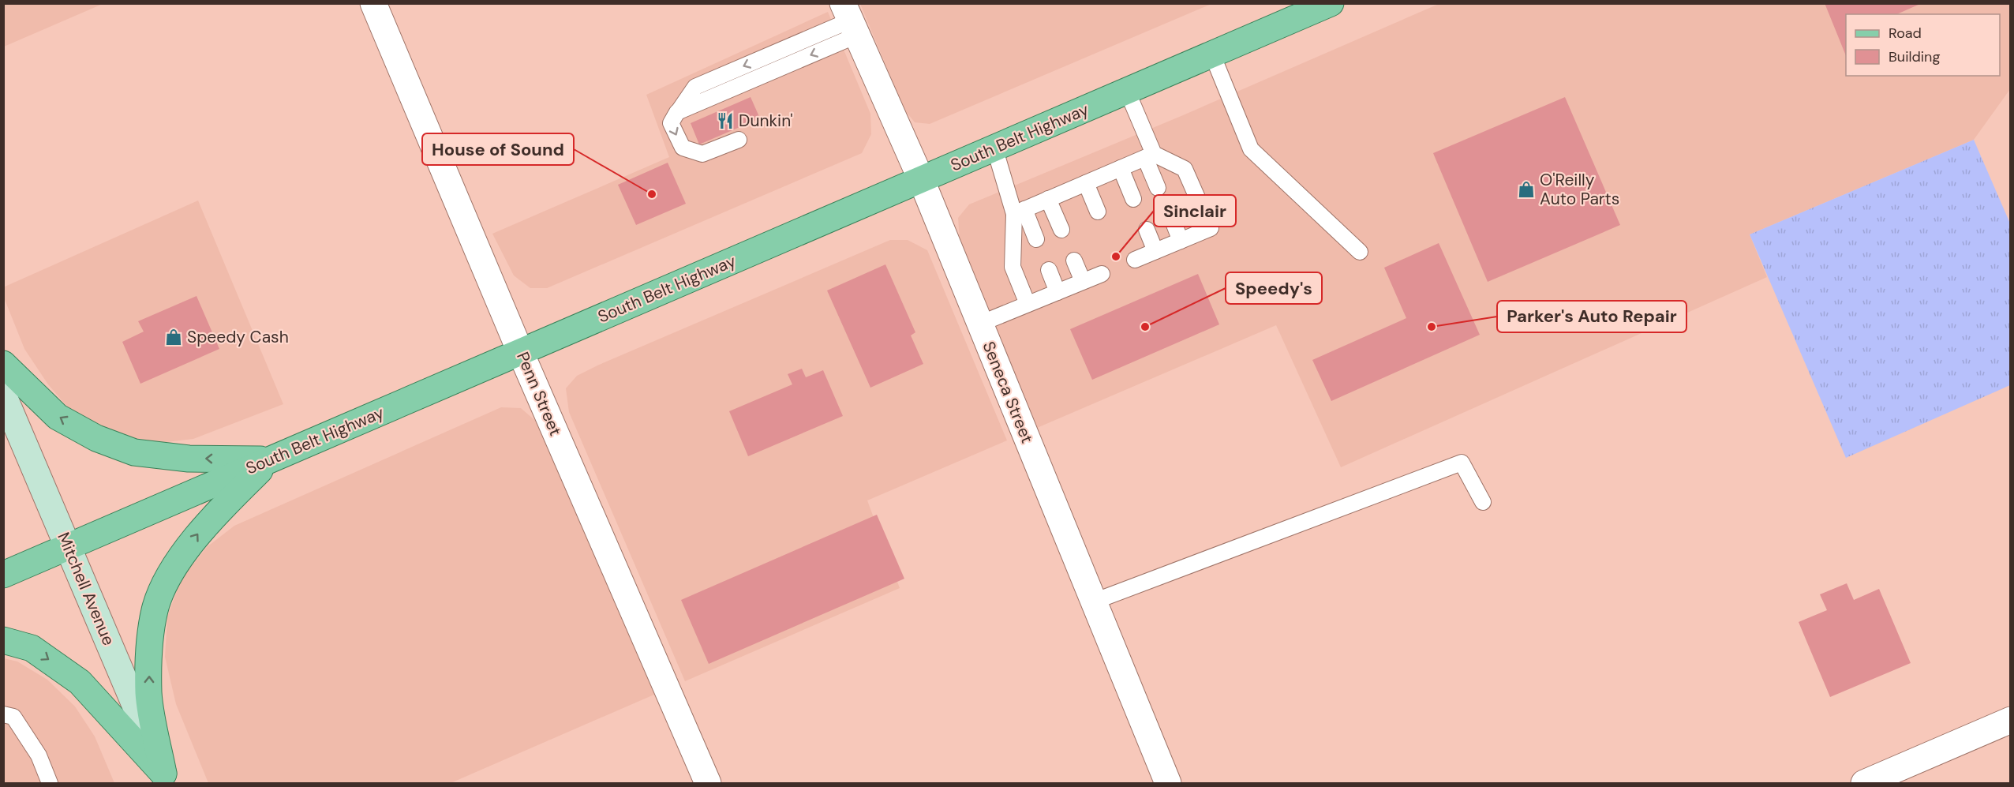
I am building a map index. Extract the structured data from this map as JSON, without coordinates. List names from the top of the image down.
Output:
{
  "streets": {
    "main road": ["South Belt Highway"],
    "street": ["Seneca Street", "Penn Street", "Mitchell Avenue"]
  },
  "crossings": [
    ["South Belt Highway", "Seneca Street"],
    ["South Belt Highway", "Penn Street"],
    ["South Belt Highway", "Mitchell Avenue"]
  ],
  "places": {
    "restaurant": ["Dunkin'"],
    "shop": ["O'Reilly Auto Parts", "Speedy Cash"],
    "other": [
      "House of Sound",
      "Sinclair",
      "Speedy's",
      "Parker's Auto Repair"
    ]
  },
  "legend": ["Road", "Building"]
}
